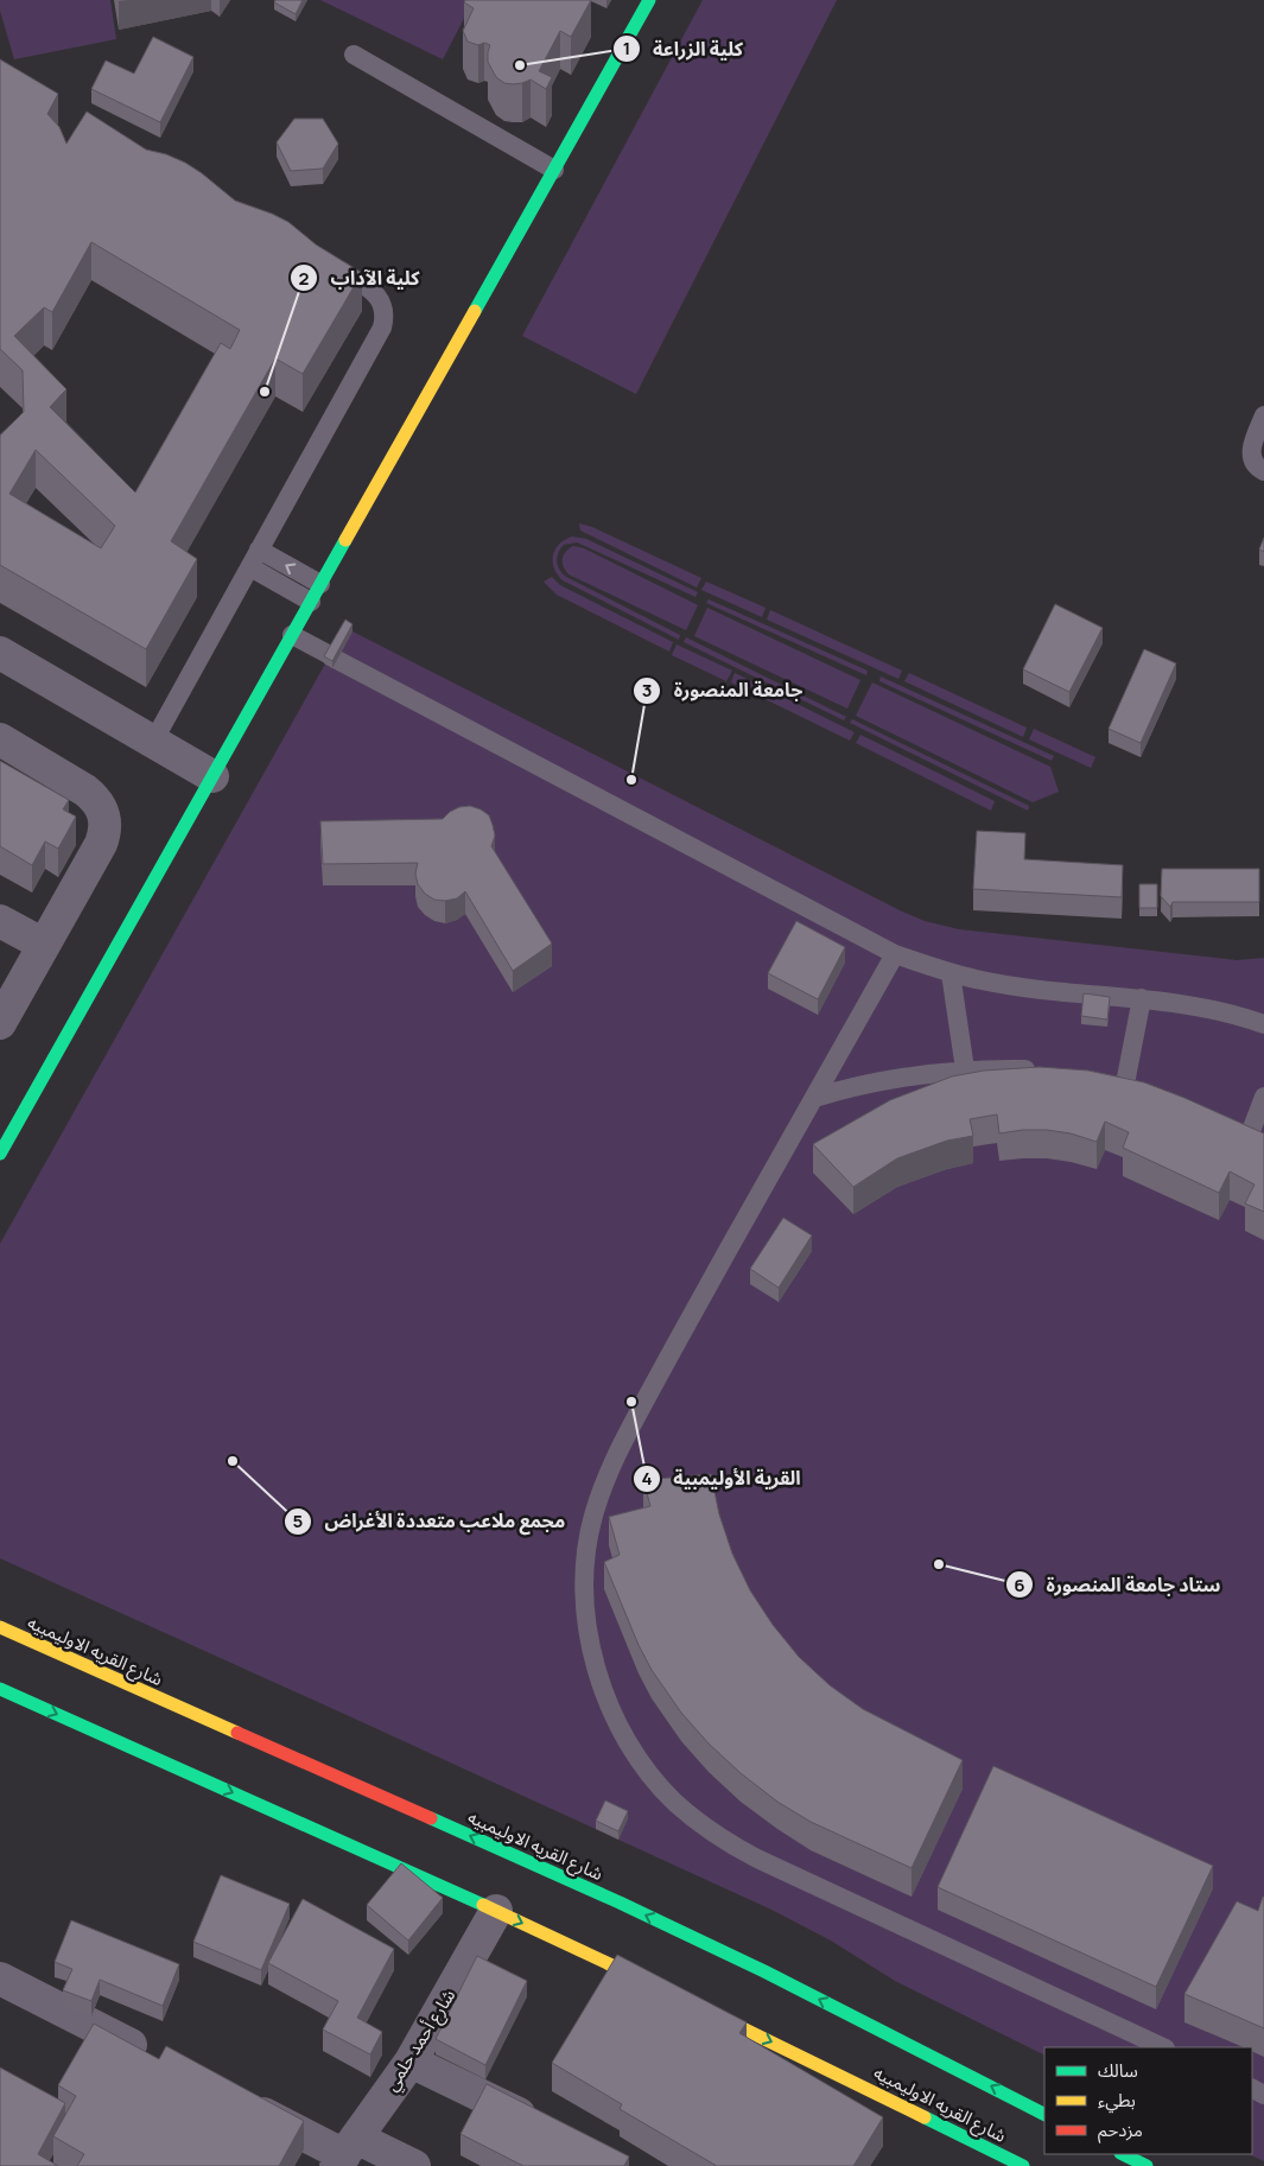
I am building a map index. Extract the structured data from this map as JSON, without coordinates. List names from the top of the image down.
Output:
{
  "streets": {
    "main road": ["شارع القريه الاوليمبيه"],
    "street": ["شارع أحمد حلمي"]
  },
  "places": [
    "كلية الزراعة",
    "كلية الآداب",
    "جامعة المنصورة",
    "القرية الأوليمبية",
    "مجمع ملاعب متعددة الأغراض",
    "ستاد جامعة المنصورة"
  ],
  "legend": ["سالك", "بطيء", "مزدحم"]
}
